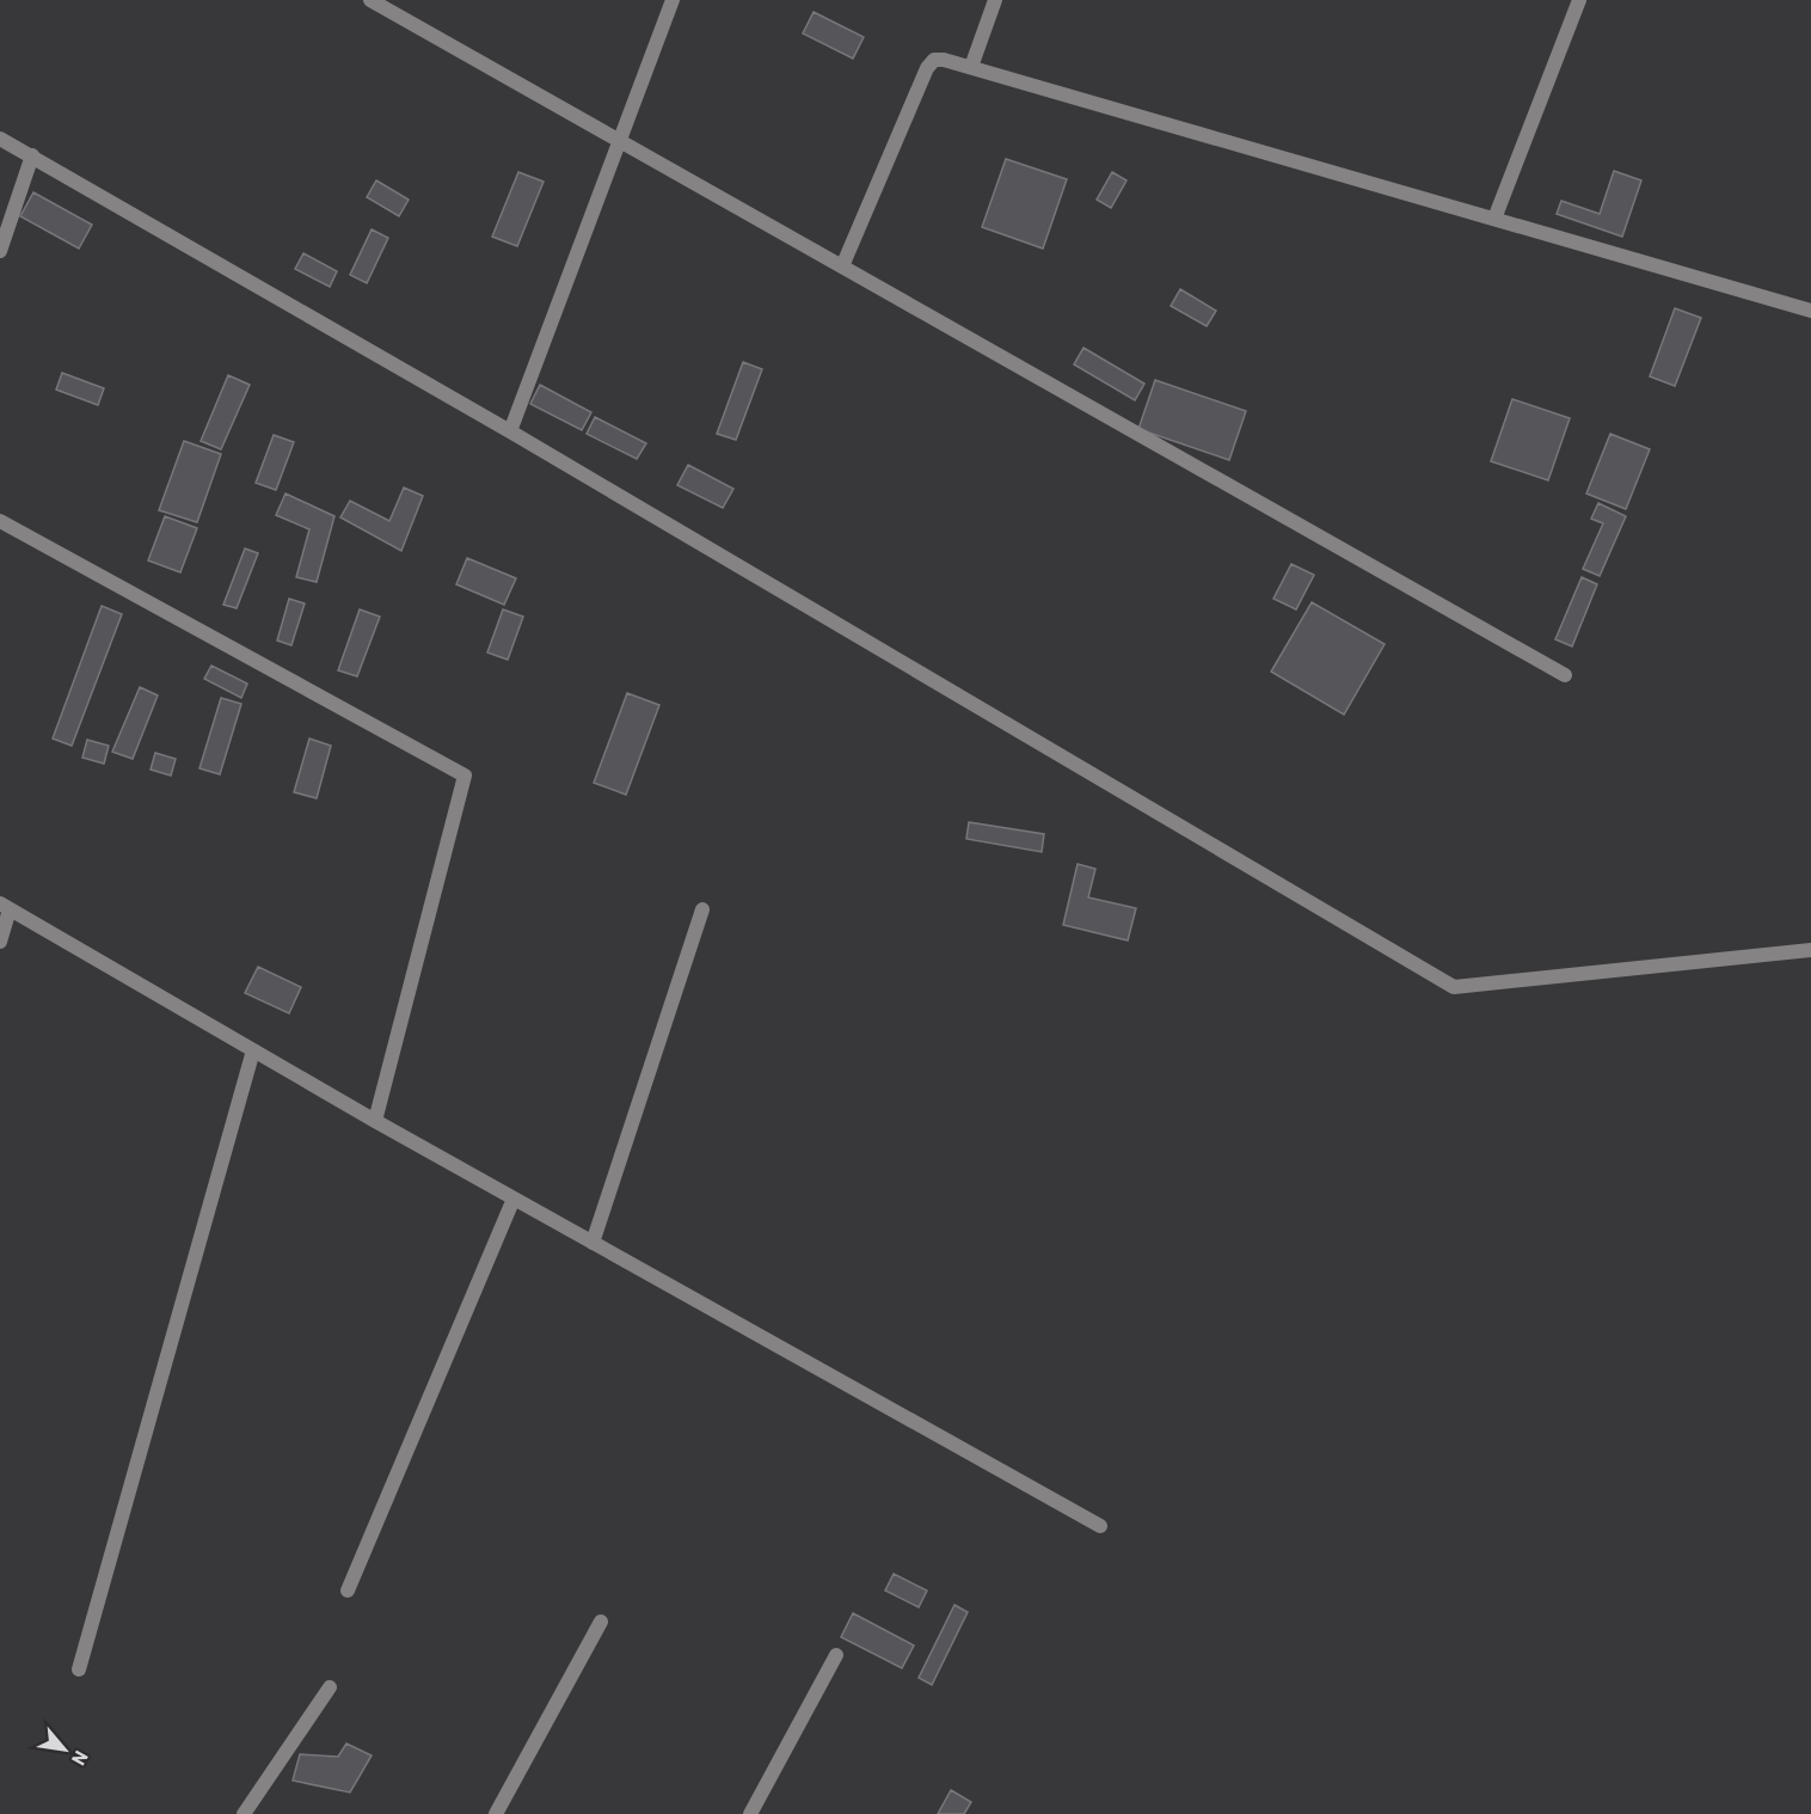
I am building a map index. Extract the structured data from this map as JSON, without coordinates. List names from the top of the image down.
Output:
{
  "north": "bottom right"
}
